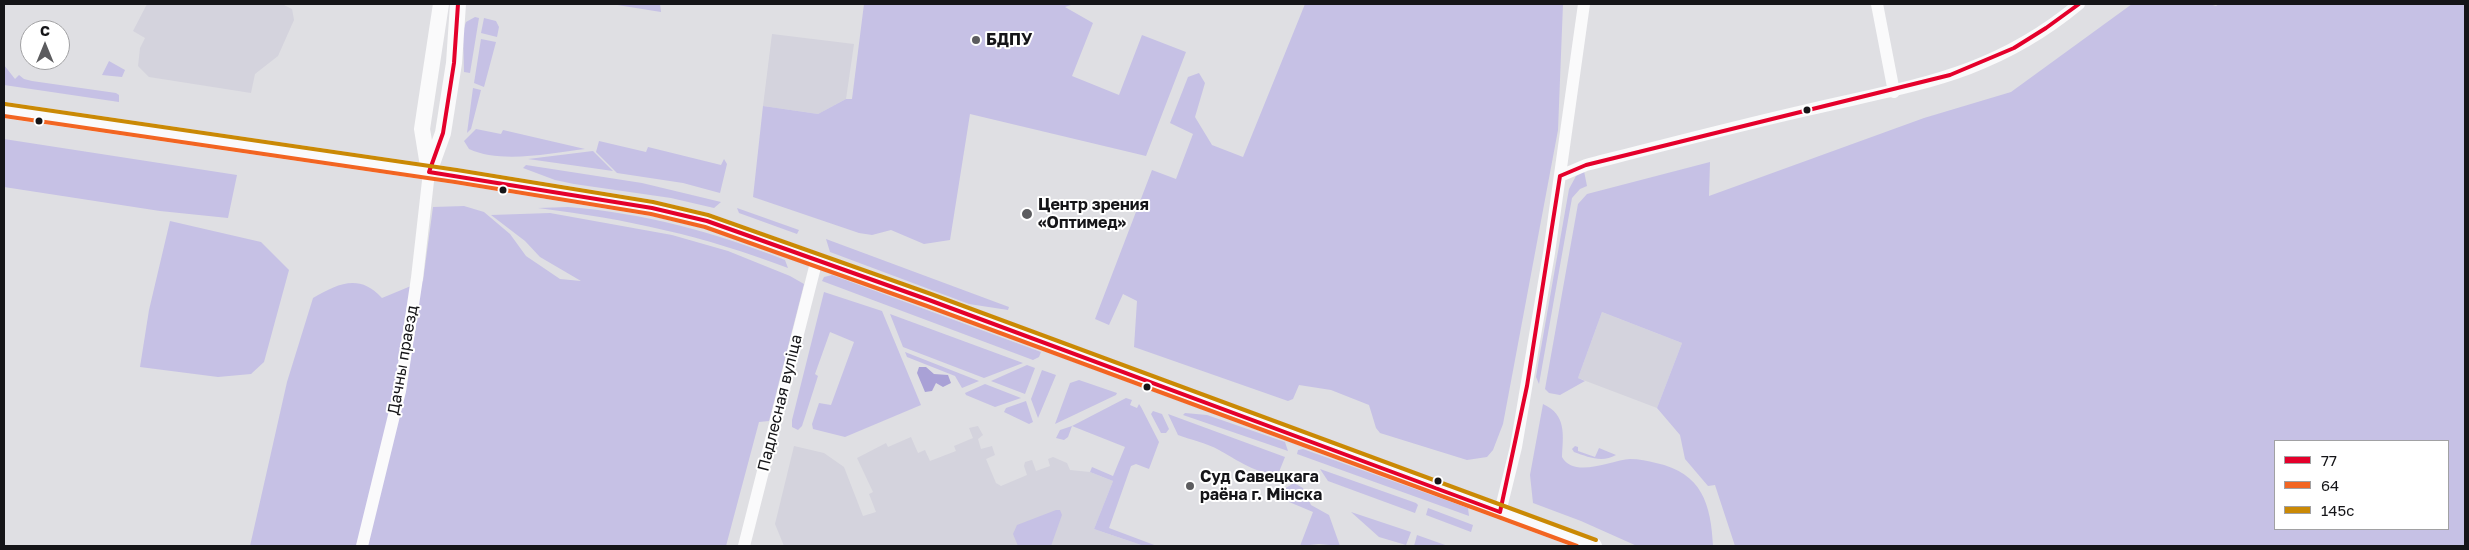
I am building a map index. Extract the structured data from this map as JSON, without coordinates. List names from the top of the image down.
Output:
{
  "streets": {
    "street": ["Дачны праезд", "Падлесная вуліца"]
  },
  "places": ["БДПУ", "Центр зрения «Оптимед»", "Суд Савецкага раёна г. Мінска"],
  "lines": ["transit line 77", "transit line 145с", "transit line 64"],
  "legend": ["77", "64", "145с"],
  "north": "top"
}
